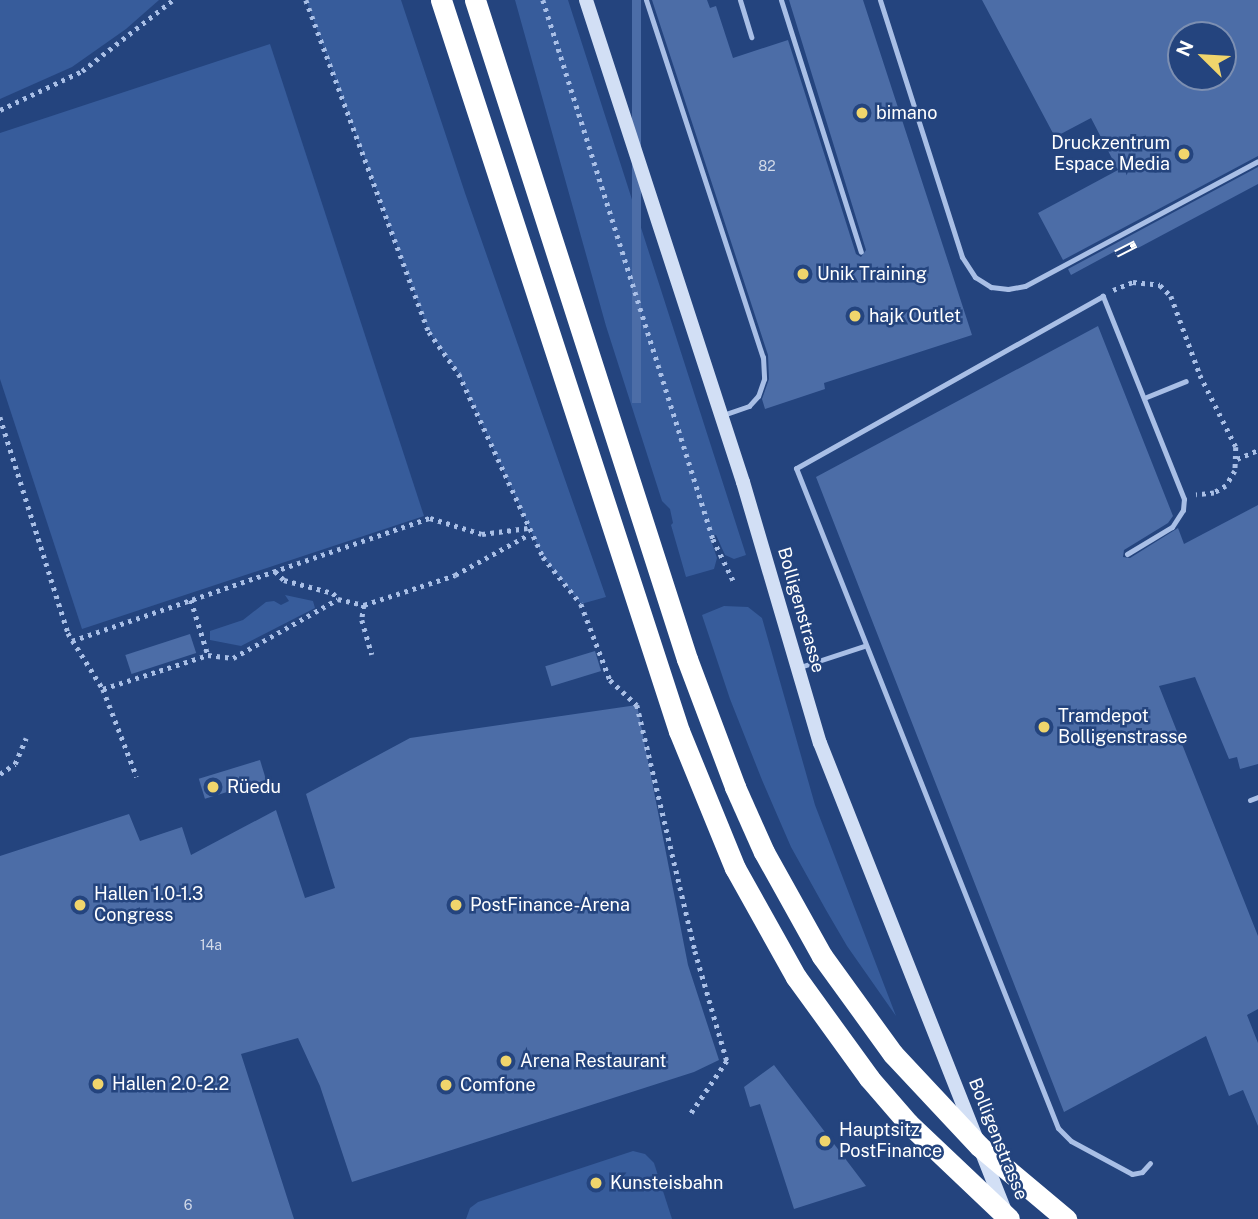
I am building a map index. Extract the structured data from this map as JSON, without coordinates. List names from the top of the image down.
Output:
{
  "streets": {
    "main road": ["Bolligenstrasse"]
  },
  "places": [
    "bimano",
    "Druckzentrum Espace Media",
    "Unik Training",
    "hajk Outlet",
    "Tramdepot Bolligenstrasse",
    "Rüedu",
    "Hallen 1.0-1.3 Congress",
    "PostFinance-Arena",
    "Arena Restaurant",
    "Hallen 2.0-2.2",
    "Comfone",
    "Hauptsitz PostFinance",
    "Kunsteisbahn"
  ],
  "house_numbers": ["82", "14a", "6"],
  "north": "top left"
}
